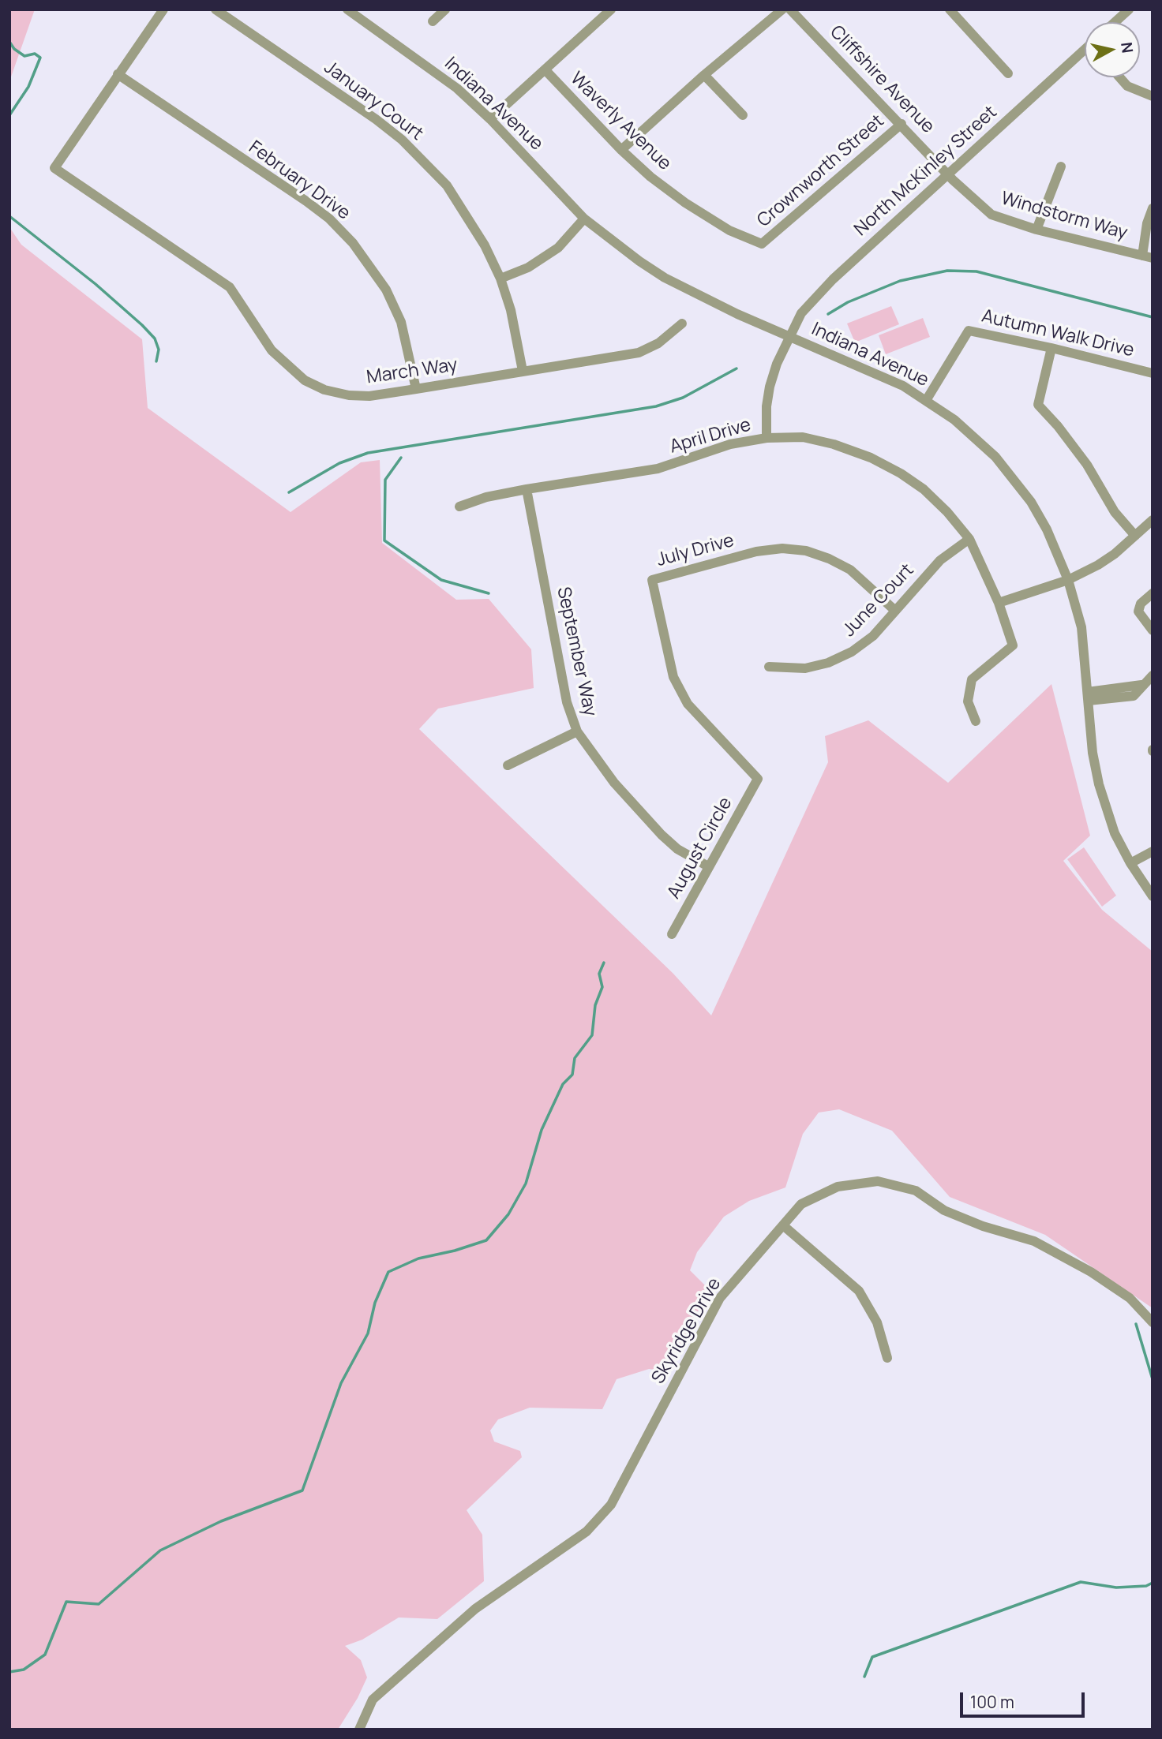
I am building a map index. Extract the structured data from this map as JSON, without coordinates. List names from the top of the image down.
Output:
{
  "streets": {
    "street": [
      "Cliffshire Avenue",
      "January Court",
      "Indiana Avenue",
      "Waverly Avenue",
      "Crownworth Street",
      "North McKinley Street",
      "February Drive",
      "Windstorm Way",
      "Autumn Walk Drive",
      "March Way",
      "April Drive",
      "July Drive",
      "June Court",
      "September Way",
      "August Circle",
      "Skyridge Drive"
    ]
  },
  "crossings": [
    ["Cliffshire Avenue", "Crownworth Street"],
    ["Cliffshire Avenue", "North McKinley Street"],
    ["Cliffshire Avenue", "Windstorm Way"],
    ["January Court", "March Way"],
    ["Indiana Avenue", "North McKinley Street"],
    ["Indiana Avenue", "Autumn Walk Drive"],
    ["Waverly Avenue", "Crownworth Street"],
    ["North McKinley Street", "Windstorm Way"],
    ["North McKinley Street", "April Drive"],
    ["February Drive", "March Way"],
    ["April Drive", "June Court"],
    ["April Drive", "September Way"],
    ["July Drive", "June Court"],
    ["July Drive", "August Circle"],
    ["September Way", "August Circle"]
  ],
  "scale_bar": "100 m",
  "north": "right"
}
